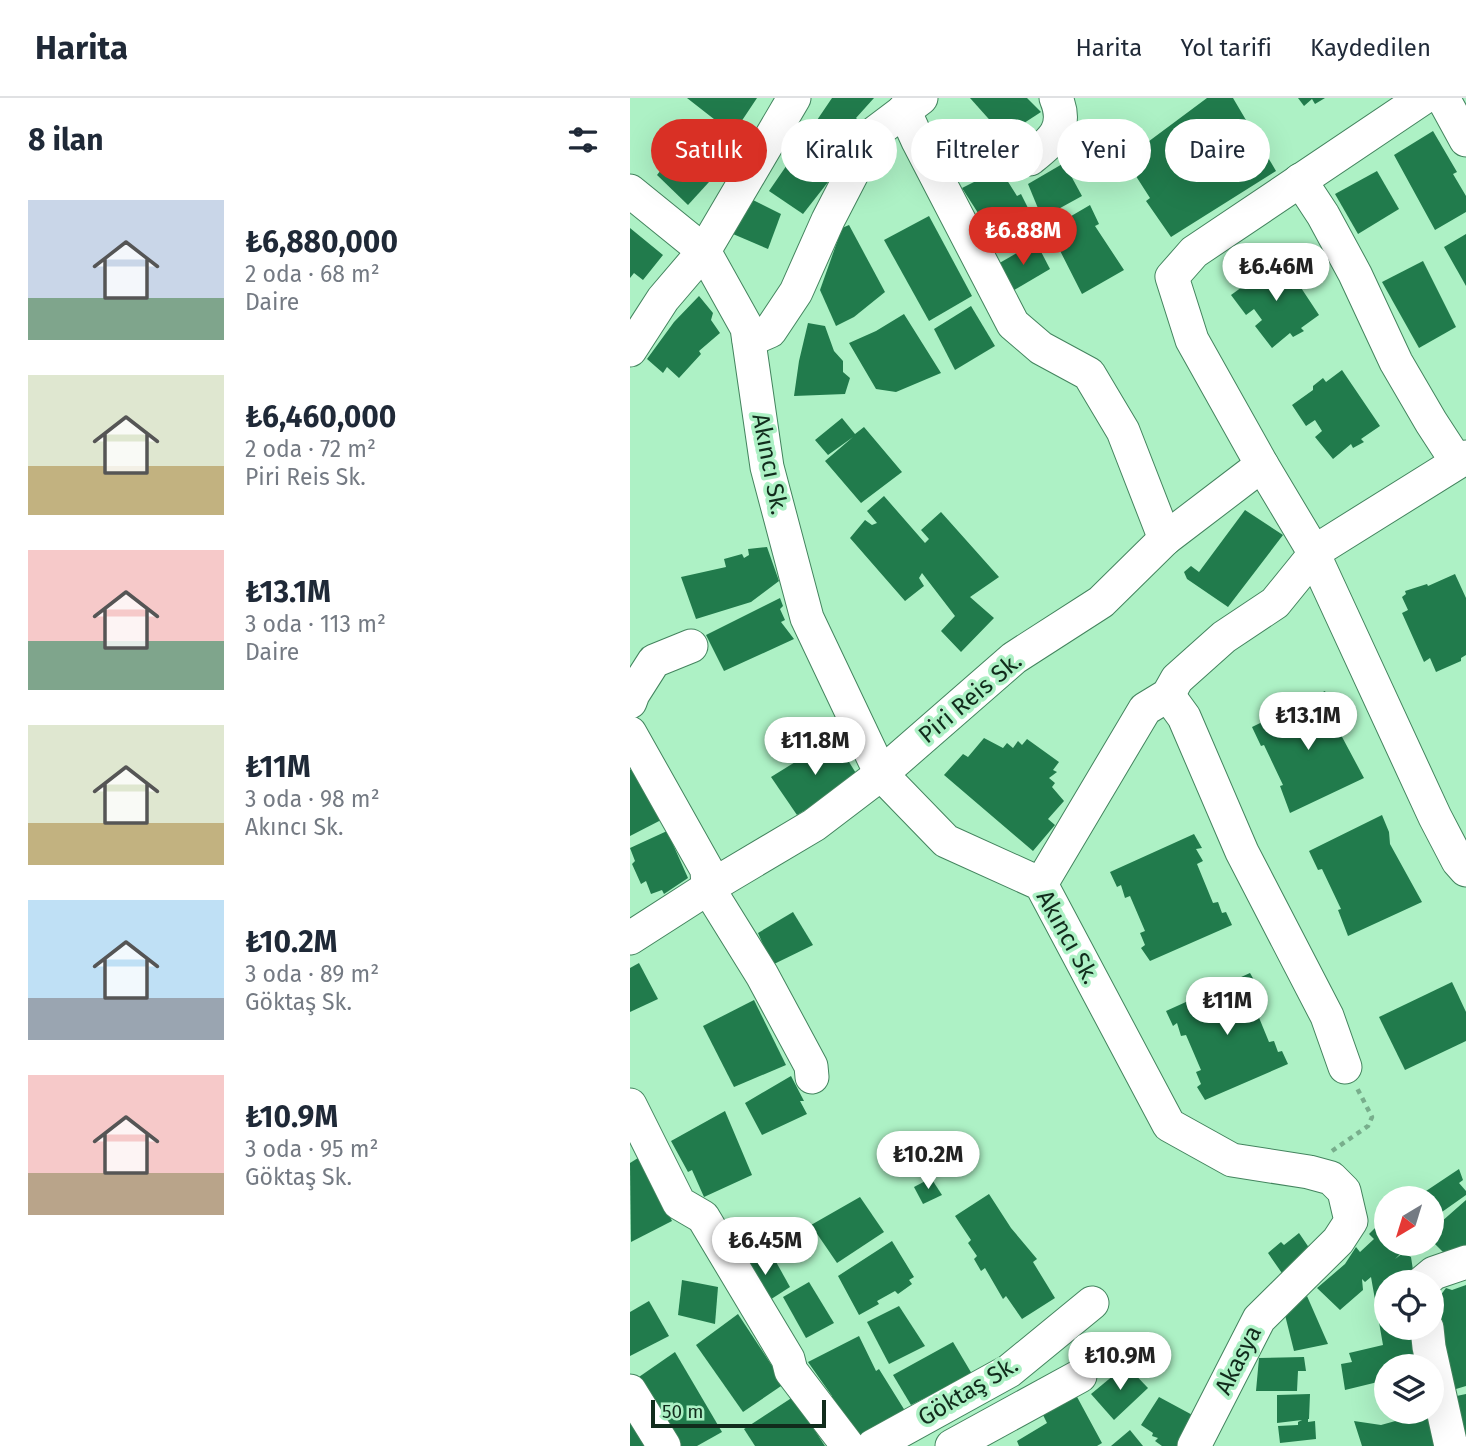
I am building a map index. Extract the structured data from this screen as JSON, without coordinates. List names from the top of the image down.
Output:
{
  "streets": {
    "street": [
      "Akıncı Sk.",
      "Piri Reis Sk.",
      "Akasya",
      "Göktaş Sk."
    ]
  },
  "crossings": [
    ["Akıncı Sk.", "Piri Reis Sk."],
    ["Akıncı Sk.", "Akasya"]
  ],
  "scale_bar": "50 m",
  "north": "bottom left",
  "page": {
    "header": "Harita",
    "nav": ["Harita", "Yol tarifi", "Kaydedilen"],
    "heading": "8 ilan",
    "chip": [
      "Satılık",
      "Kiralık",
      "Filtreler",
      "Yeni",
      "Daire"
    ],
    "list": [
      {
        "name": "₺6,880,000",
        "note": "2 oda · 68 m² · Daire"
      },
      {
        "name": "₺6,460,000",
        "note": "2 oda · 72 m² · Piri Reis Sk."
      },
      {
        "name": "₺13.1M",
        "note": "3 oda · 113 m² · Daire"
      },
      {
        "name": "₺11M",
        "note": "3 oda · 98 m² · Akıncı Sk."
      },
      {
        "name": "₺10.2M",
        "note": "3 oda · 89 m² · Göktaş Sk."
      },
      {
        "name": "₺10.9M",
        "note": "3 oda · 95 m² · Göktaş Sk."
      }
    ],
    "price": [
      "₺6.88M",
      "₺6.46M",
      "₺13.1M",
      "₺11.8M",
      "₺11M",
      "₺10.2M",
      "₺6.45M",
      "₺10.9M"
    ],
    "scale": "50 m"
  }
}
